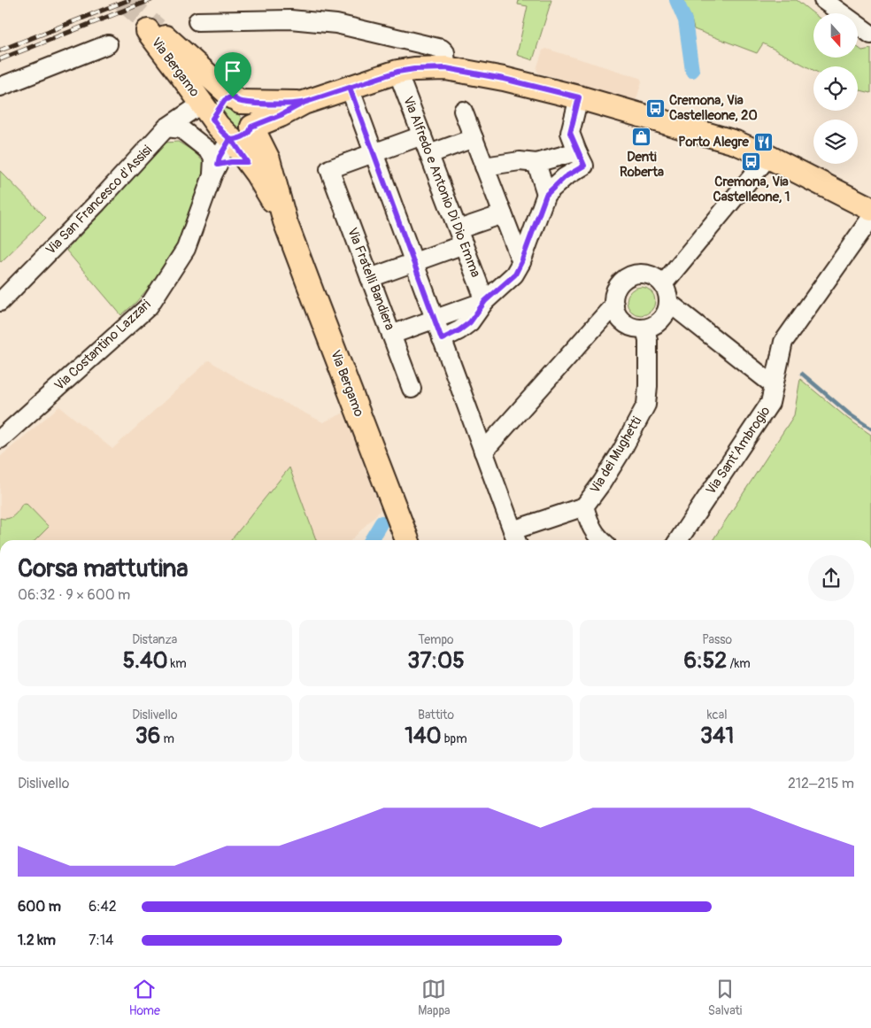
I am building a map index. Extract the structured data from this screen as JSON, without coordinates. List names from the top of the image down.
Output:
{
  "streets": {
    "main road": ["Via Bergamo"],
    "street": [
      "Via Alfredo e Antonio Di Dio Emma",
      "Via San Francesco d'Assisi",
      "Via Fratelli Bandiera",
      "Via Costantino Lazzari",
      "Via Sant'Ambrogio",
      "Via dei Mughetti"
    ]
  },
  "crossings": [
    ["Via Bergamo", "Via San Francesco d'Assisi"],
    ["Via Bergamo", "Via Costantino Lazzari"],
    ["Via San Francesco d'Assisi", "Via Costantino Lazzari"]
  ],
  "places": {
    "bus stop": ["Cremona, Via Castelleone, 20", "Cremona, Via Castelleone, 1"],
    "shop": ["Denti Roberta"],
    "restaurant": ["Porto Alegre"]
  },
  "north": "bottom",
  "page": {
    "heading": ["Corsa mattutina", "06:32 · 9 × 600 m"],
    "stats": [
      ["Distanza", "5.40 km"],
      ["Tempo", "37:05"],
      ["Passo", "6:52 /km"],
      ["Dislivello", "36 m"],
      ["Battito", "140 bpm"],
      ["kcal", "341"]
    ],
    "chart": ["Dislivello", "212–215 m"],
    "list": [
      {
        "name": "600 m",
        "note": "6:42"
      },
      {
        "name": "1.2 km",
        "note": "7:14"
      }
    ],
    "tabs": ["Home", "Mappa", "Salvati"]
  }
}
